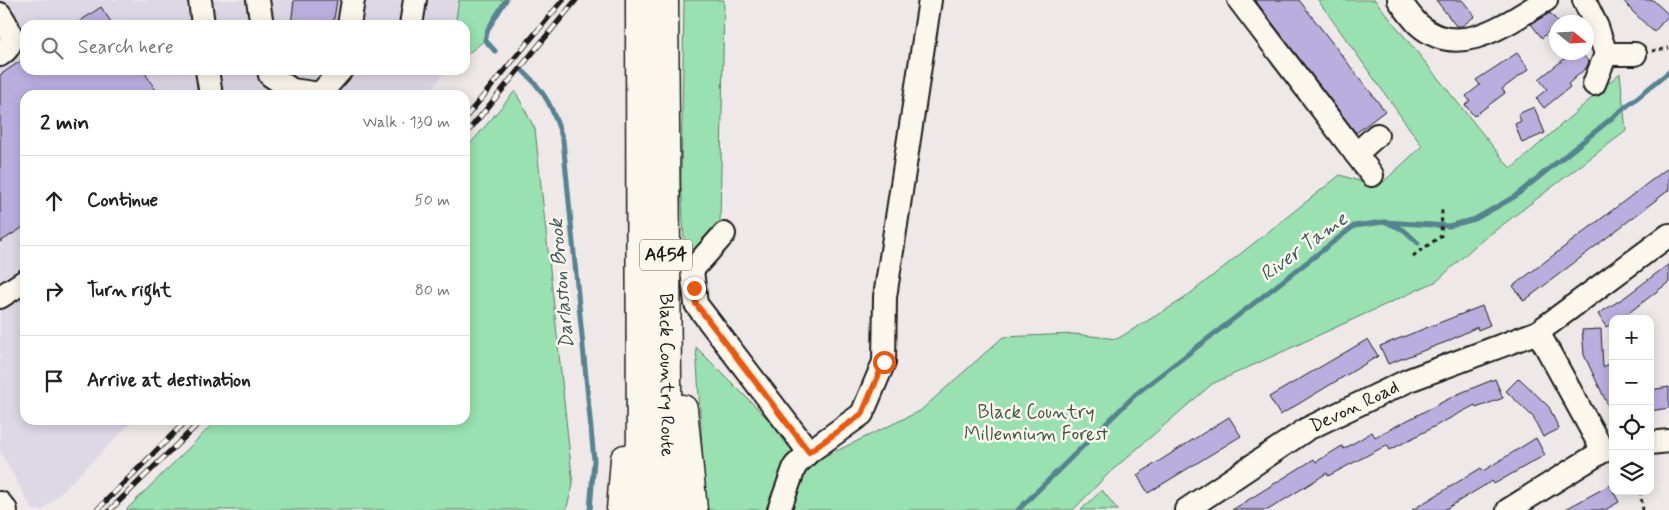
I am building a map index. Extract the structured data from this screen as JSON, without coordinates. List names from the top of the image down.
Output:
{
  "streets": {
    "highway": ["A454", "Black Country Route"],
    "street": ["Devon Road"]
  },
  "water": ["River Tame", "Darlaston Brook"],
  "parks": ["Black Country Millennium Forest"],
  "north": "right",
  "page": {
    "search": "Search here",
    "heading": ["2 min", "Walk · 130 m"],
    "list": [
      ["Continue", "50 m"],
      ["Turn right", "80 m"],
      "Arrive at destination"
    ],
    "map_buttons": ["+", "−"]
  }
}
